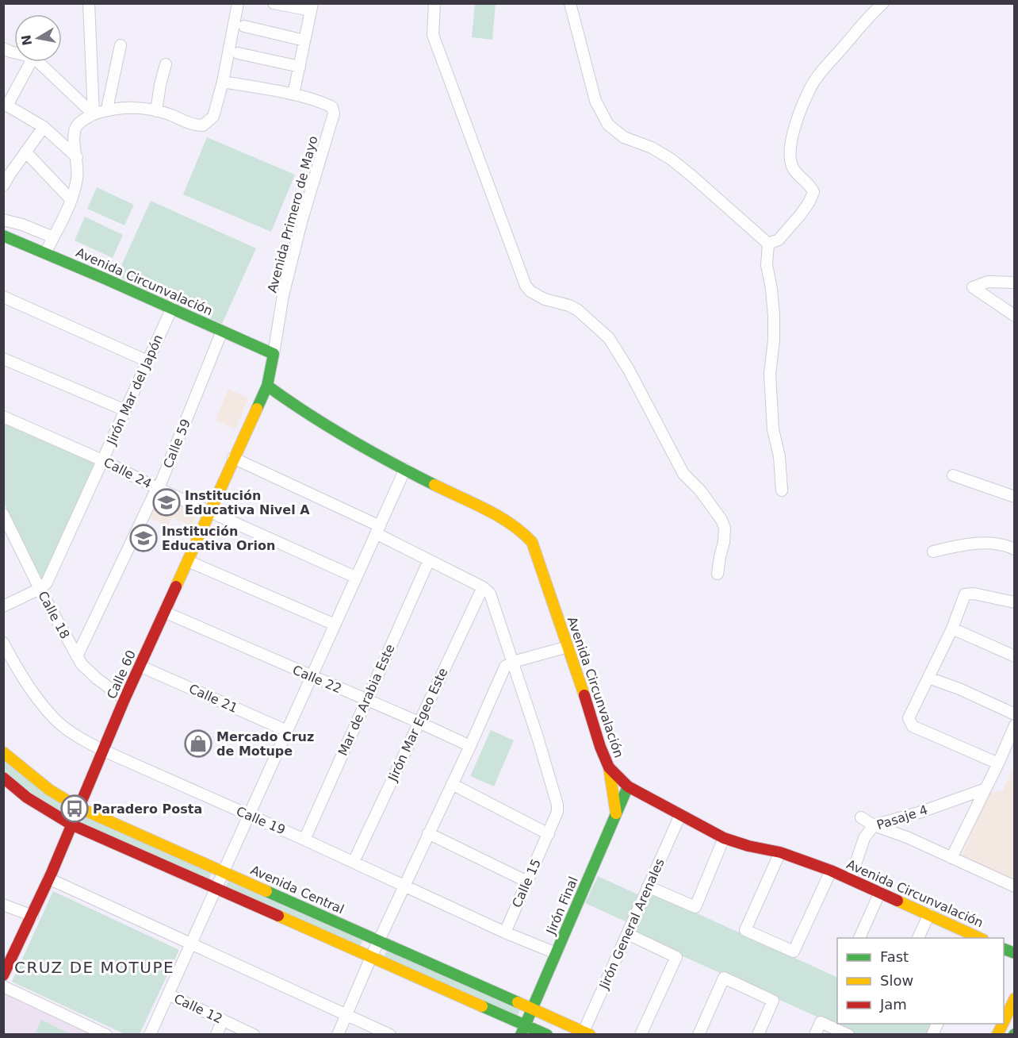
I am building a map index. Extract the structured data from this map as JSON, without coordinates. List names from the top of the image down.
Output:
{
  "streets": {
    "street": [
      "Avenida Primero de Mayo",
      "Avenida Circunvalación",
      "Jirón Mar del Japón",
      "Calle 59",
      "Calle 24",
      "Calle 18",
      "Calle 60",
      "Calle 22",
      "Calle 21",
      "Mar de Arabia Este",
      "Jirón Mar Egeo Este",
      "Pasaje 4",
      "Calle 19",
      "Calle 15",
      "Avenida Central",
      "Jirón Final",
      "Jirón General Arenales",
      "Calle 12"
    ]
  },
  "crossings": [
    ["Avenida Primero de Mayo", "Avenida Circunvalación"],
    ["Avenida Primero de Mayo", "Calle 60"],
    ["Avenida Circunvalación", "Jirón Mar del Japón"],
    ["Avenida Circunvalación", "Calle 59"],
    ["Avenida Circunvalación", "Calle 60"],
    ["Avenida Circunvalación", "Pasaje 4"],
    ["Avenida Circunvalación", "Jirón Final"],
    ["Avenida Circunvalación", "Jirón General Arenales"],
    ["Jirón Mar del Japón", "Calle 24"],
    ["Jirón Mar del Japón", "Calle 18"],
    ["Calle 59", "Calle 24"],
    ["Calle 59", "Calle 18"],
    ["Calle 24", "Calle 60"],
    ["Calle 18", "Calle 60"],
    ["Calle 60", "Calle 22"],
    ["Calle 60", "Calle 21"],
    ["Calle 60", "Calle 19"],
    ["Calle 60", "Avenida Central"],
    ["Calle 22", "Mar de Arabia Este"],
    ["Calle 22", "Jirón Mar Egeo Este"],
    ["Mar de Arabia Este", "Calle 19"],
    ["Jirón Mar Egeo Este", "Calle 19"],
    ["Jirón Mar Egeo Este", "Calle 15"],
    ["Calle 19", "Calle 15"],
    ["Calle 19", "Jirón Final"],
    ["Avenida Central", "Jirón Final"],
    ["Avenida Central", "Jirón General Arenales"]
  ],
  "districts": ["CRUZ DE MOTUPE"],
  "places": {
    "school or university": ["Institución Educativa Nivel A", "Institución Educativa Orion"],
    "shop": ["Mercado Cruz de Motupe"],
    "bus stop": ["Paradero Posta"]
  },
  "legend": ["Fast", "Slow", "Jam"],
  "north": "left"
}
